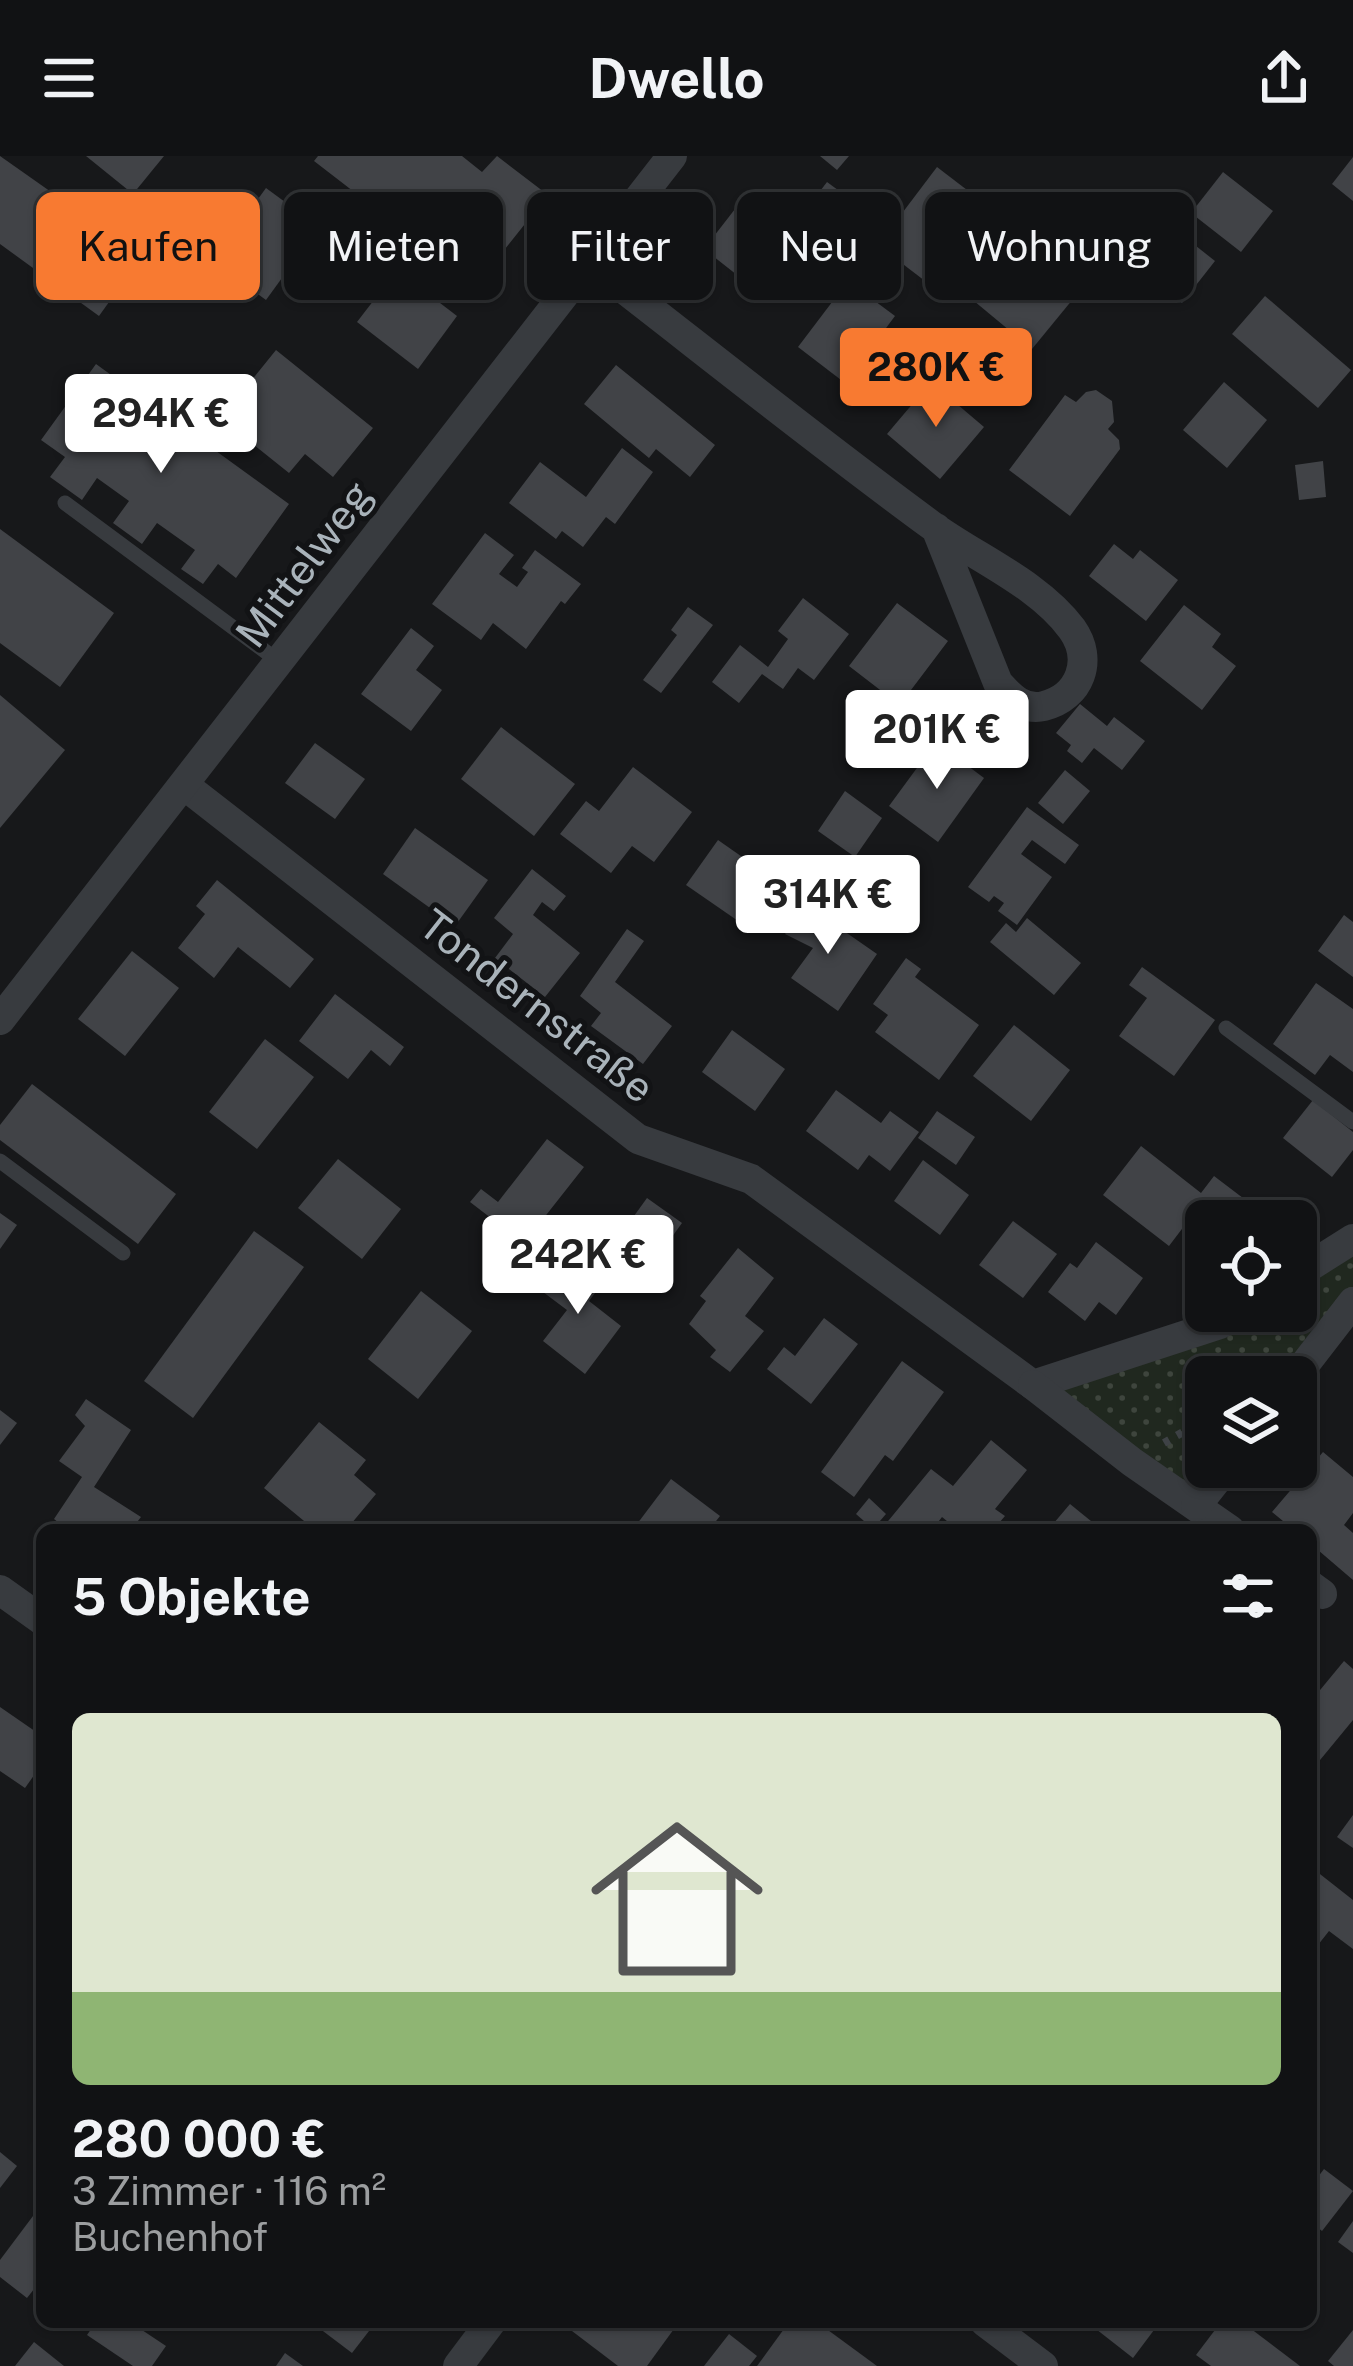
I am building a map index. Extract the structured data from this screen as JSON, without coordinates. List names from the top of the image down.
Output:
{
  "streets": {
    "street": ["Mittelweg", "Tondernstraße"]
  },
  "crossings": [
    ["Mittelweg", "Tondernstraße"]
  ],
  "page": {
    "header": "Dwello",
    "chip": [
      "Kaufen",
      "Mieten",
      "Filter",
      "Neu",
      "Wohnung"
    ],
    "price": [
      "280K €",
      "294K €",
      "201K €",
      "314K €",
      "242K €"
    ],
    "heading": "5 Objekte",
    "list": [
      {
        "name": "280 000 €",
        "note": "3 Zimmer · 116 m² · Buchenhof"
      }
    ]
  }
}
